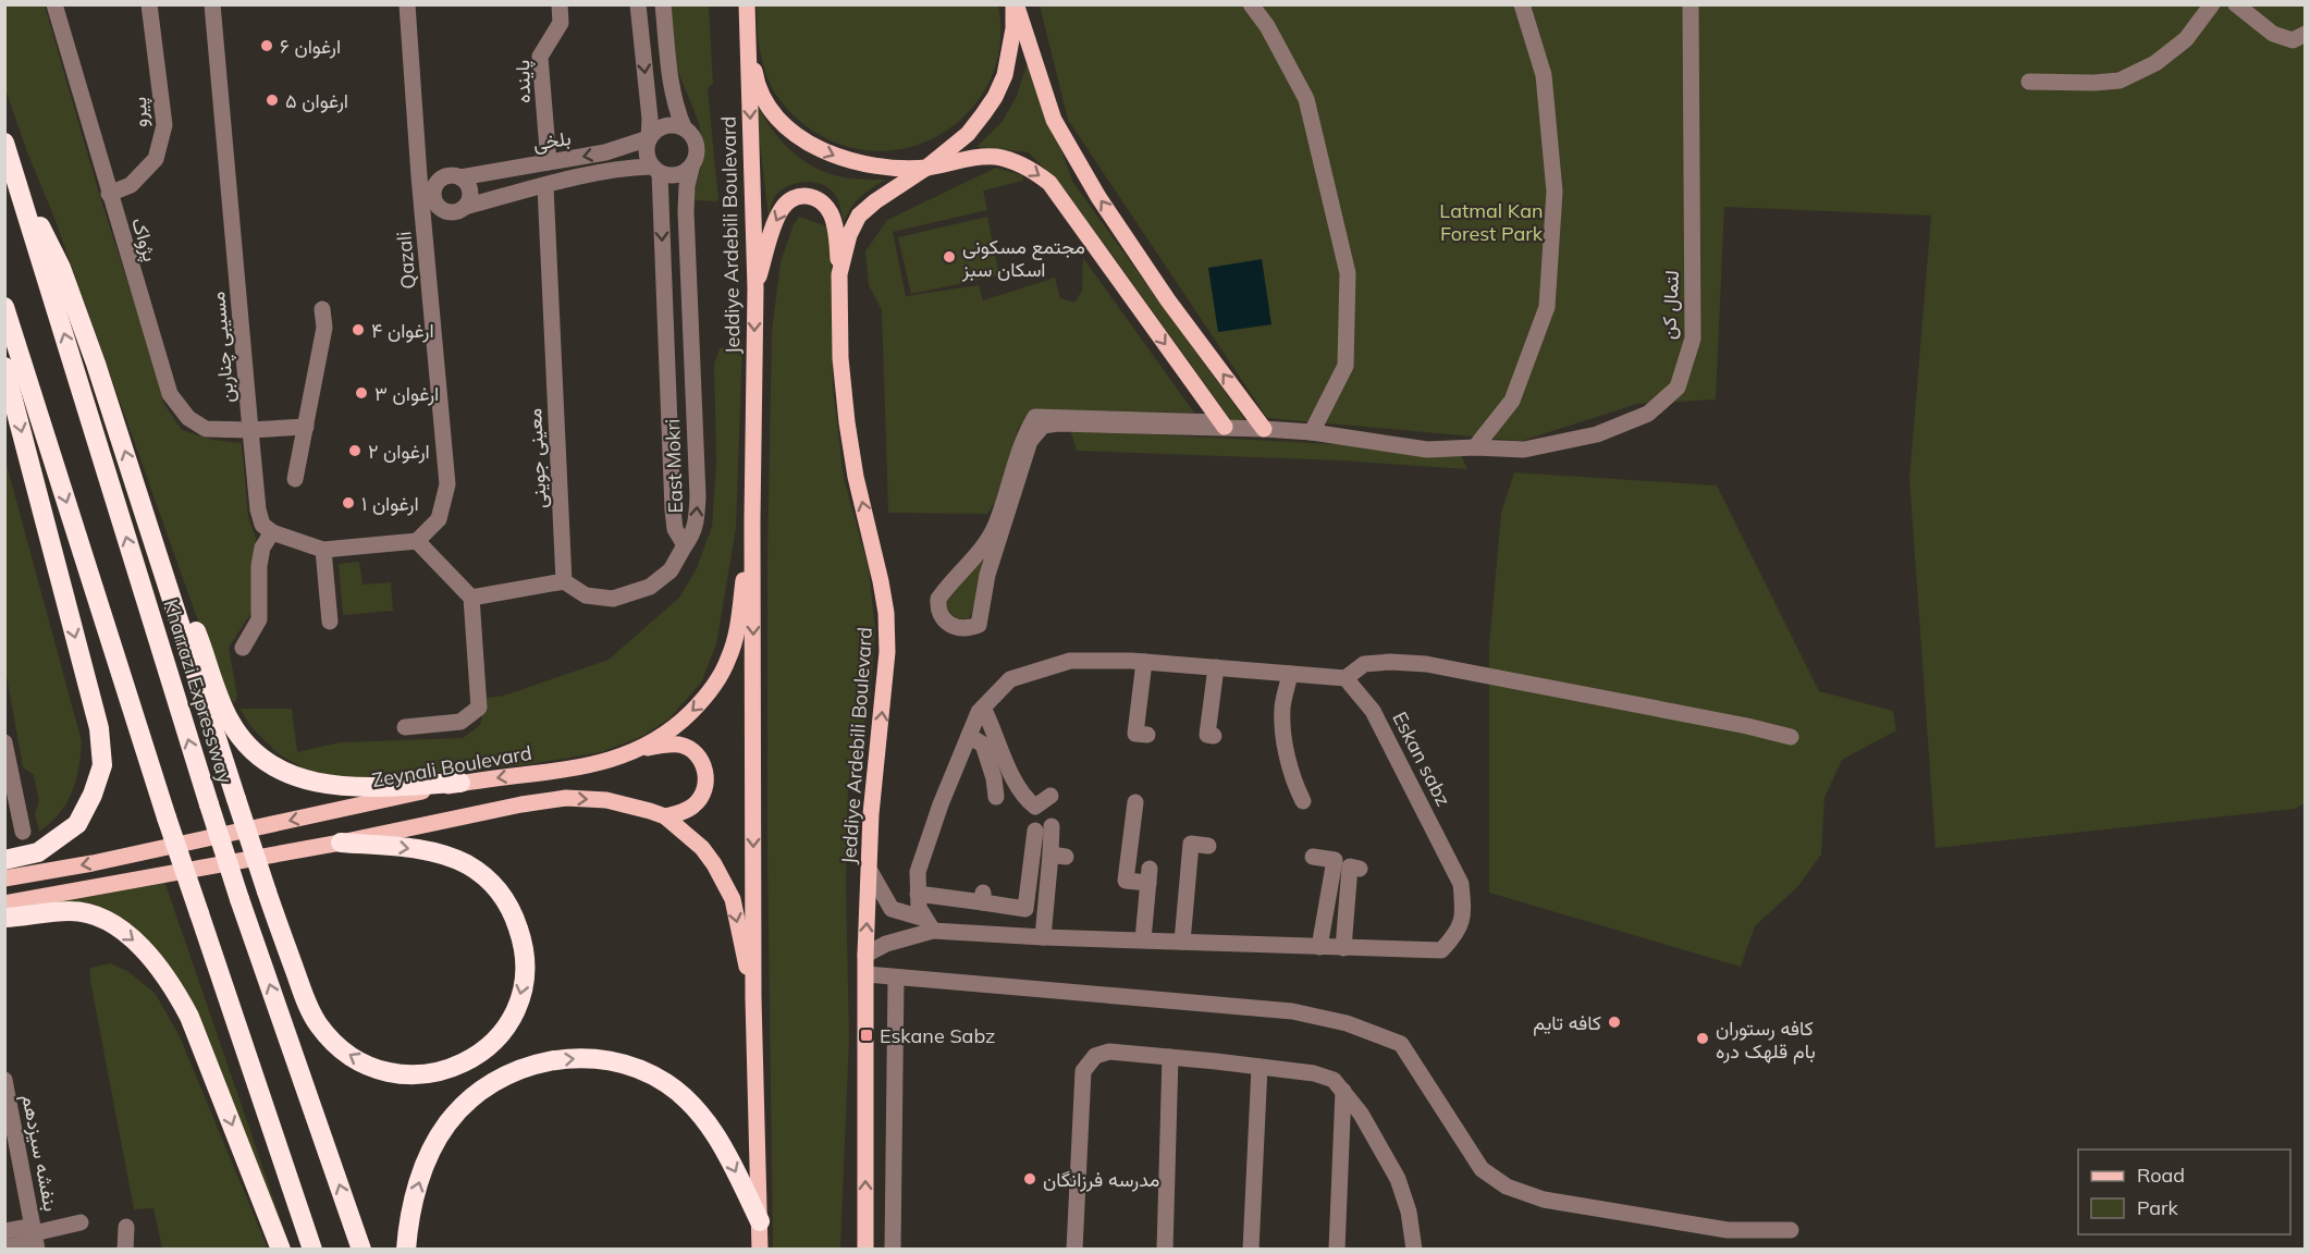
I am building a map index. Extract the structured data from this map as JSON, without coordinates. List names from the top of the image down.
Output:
{
  "streets": {
    "highway": ["Kharrazi Expressway"],
    "main road": ["Jeddiye Ardebili Boulevard", "Zeynali Boulevard"],
    "street": [
      "پاینده",
      "پیرو",
      "بلخی",
      "پژواک",
      "Qazali",
      "لتمال کن",
      "مسیبی چناربن",
      "معینی جوینی",
      "East Mokri",
      "Eskan sabz",
      "بنفشه سیزدهم"
    ]
  },
  "crossings": [
    ["پاینده", "بلخی"],
    ["پیرو", "پژواک"],
    ["بلخی", "Qazali"],
    ["بلخی", "معینی جوینی"],
    ["بلخی", "East Mokri"],
    ["Jeddiye Ardebili Boulevard", "Eskan sabz"],
    ["Jeddiye Ardebili Boulevard", "Zeynali Boulevard"],
    ["پژواک", "مسیبی چناربن"]
  ],
  "parks": ["Latmal Kan Forest Park"],
  "places": {
    "other": [
      "ارغوان ۶",
      "ارغوان ۵",
      "مجتمع مسکونی اسکان سبز",
      "ارغوان ۴",
      "ارغوان ۳",
      "ارغوان ۲",
      "ارغوان ۱",
      "کافه تایم",
      "کافه رستوران بام قلهک دره",
      "مدرسه فرزانگان"
    ],
    "transit": ["Eskane Sabz"]
  },
  "legend": ["Road", "Park"]
}
